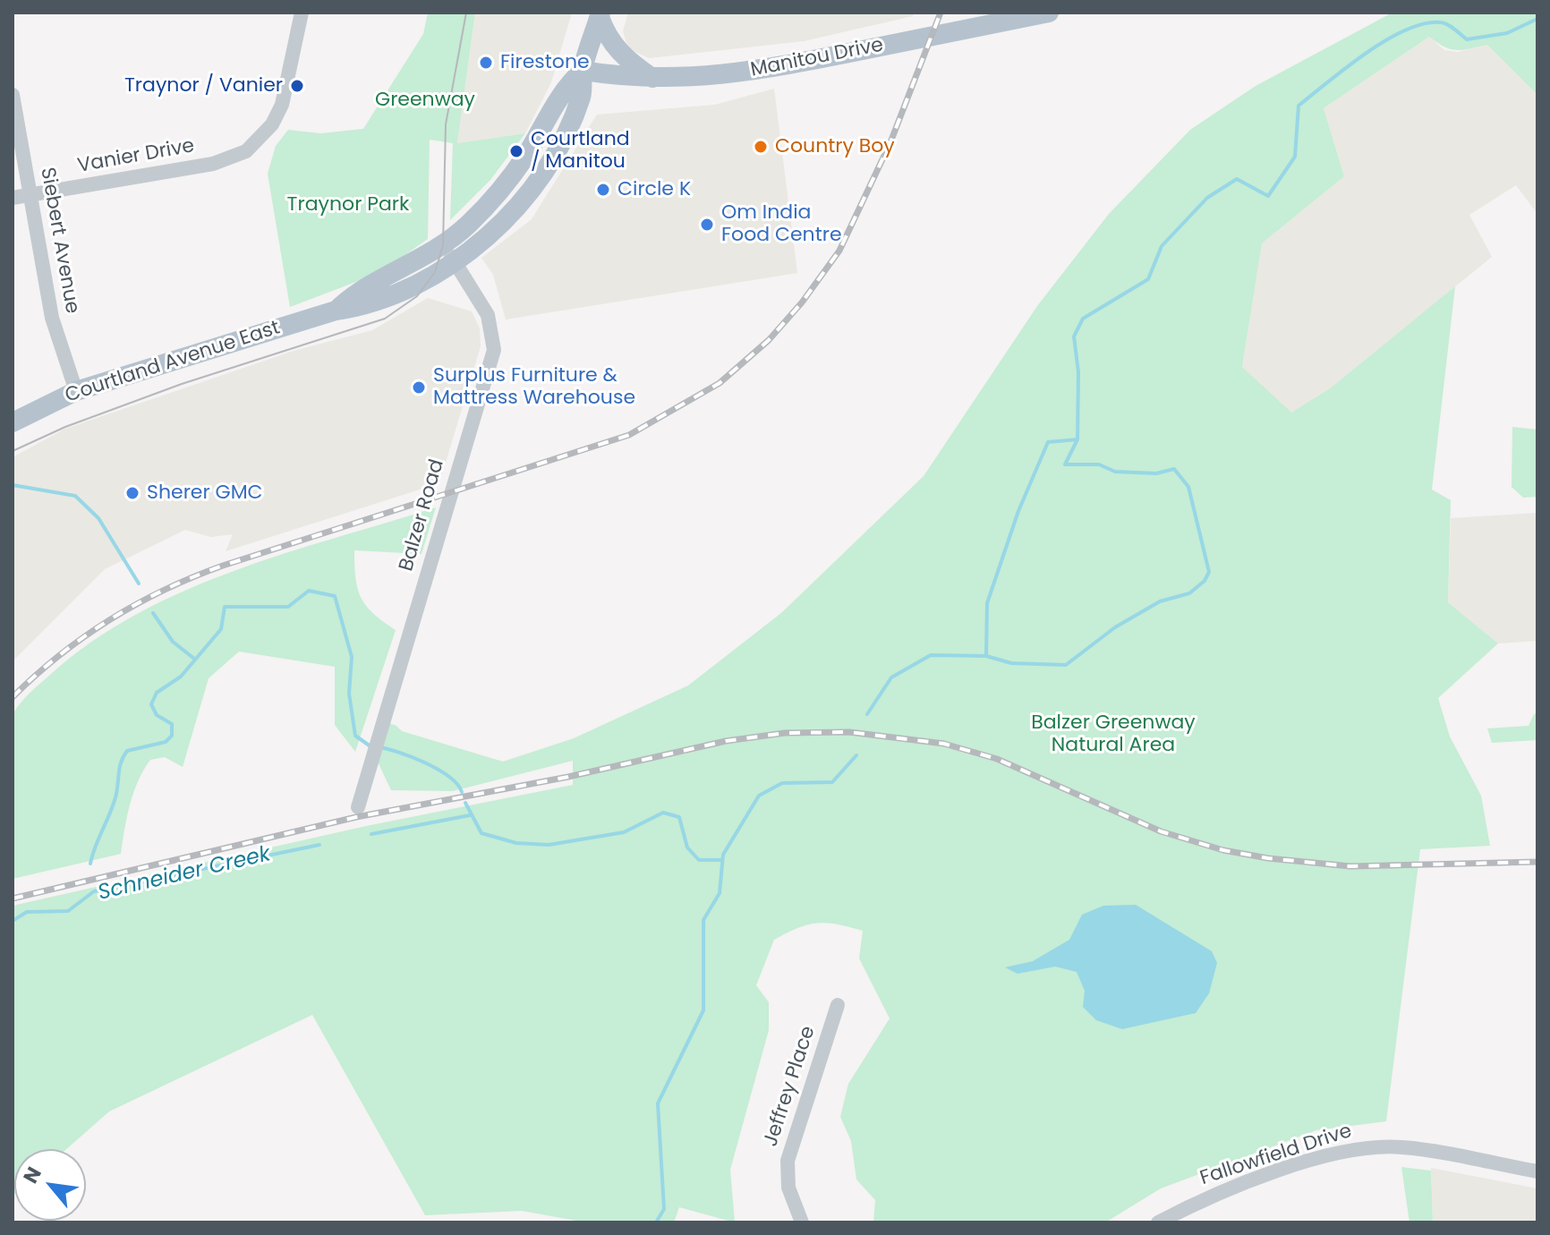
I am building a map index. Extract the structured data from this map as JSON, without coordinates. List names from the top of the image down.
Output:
{
  "streets": {
    "main road": ["Manitou Drive", "Courtland Avenue East"],
    "street": [
      "Vanier Drive",
      "Siebert Avenue",
      "Balzer Road",
      "Jeffrey Place",
      "Fallowfield Drive"
    ]
  },
  "crossings": [
    ["Manitou Drive", "Courtland Avenue East"],
    ["Vanier Drive", "Siebert Avenue"],
    ["Siebert Avenue", "Courtland Avenue East"],
    ["Courtland Avenue East", "Balzer Road"]
  ],
  "water": ["Schneider Creek"],
  "parks": ["Greenway", "Traynor Park", "Balzer Greenway Natural Area"],
  "places": [
    "Firestone",
    "Traynor / Vanier",
    "Country Boy",
    "Courtland / Manitou",
    "Circle K",
    "Om India Food Centre",
    "Surplus Furniture & Mattress Warehouse",
    "Sherer GMC"
  ],
  "north": "top left"
}
